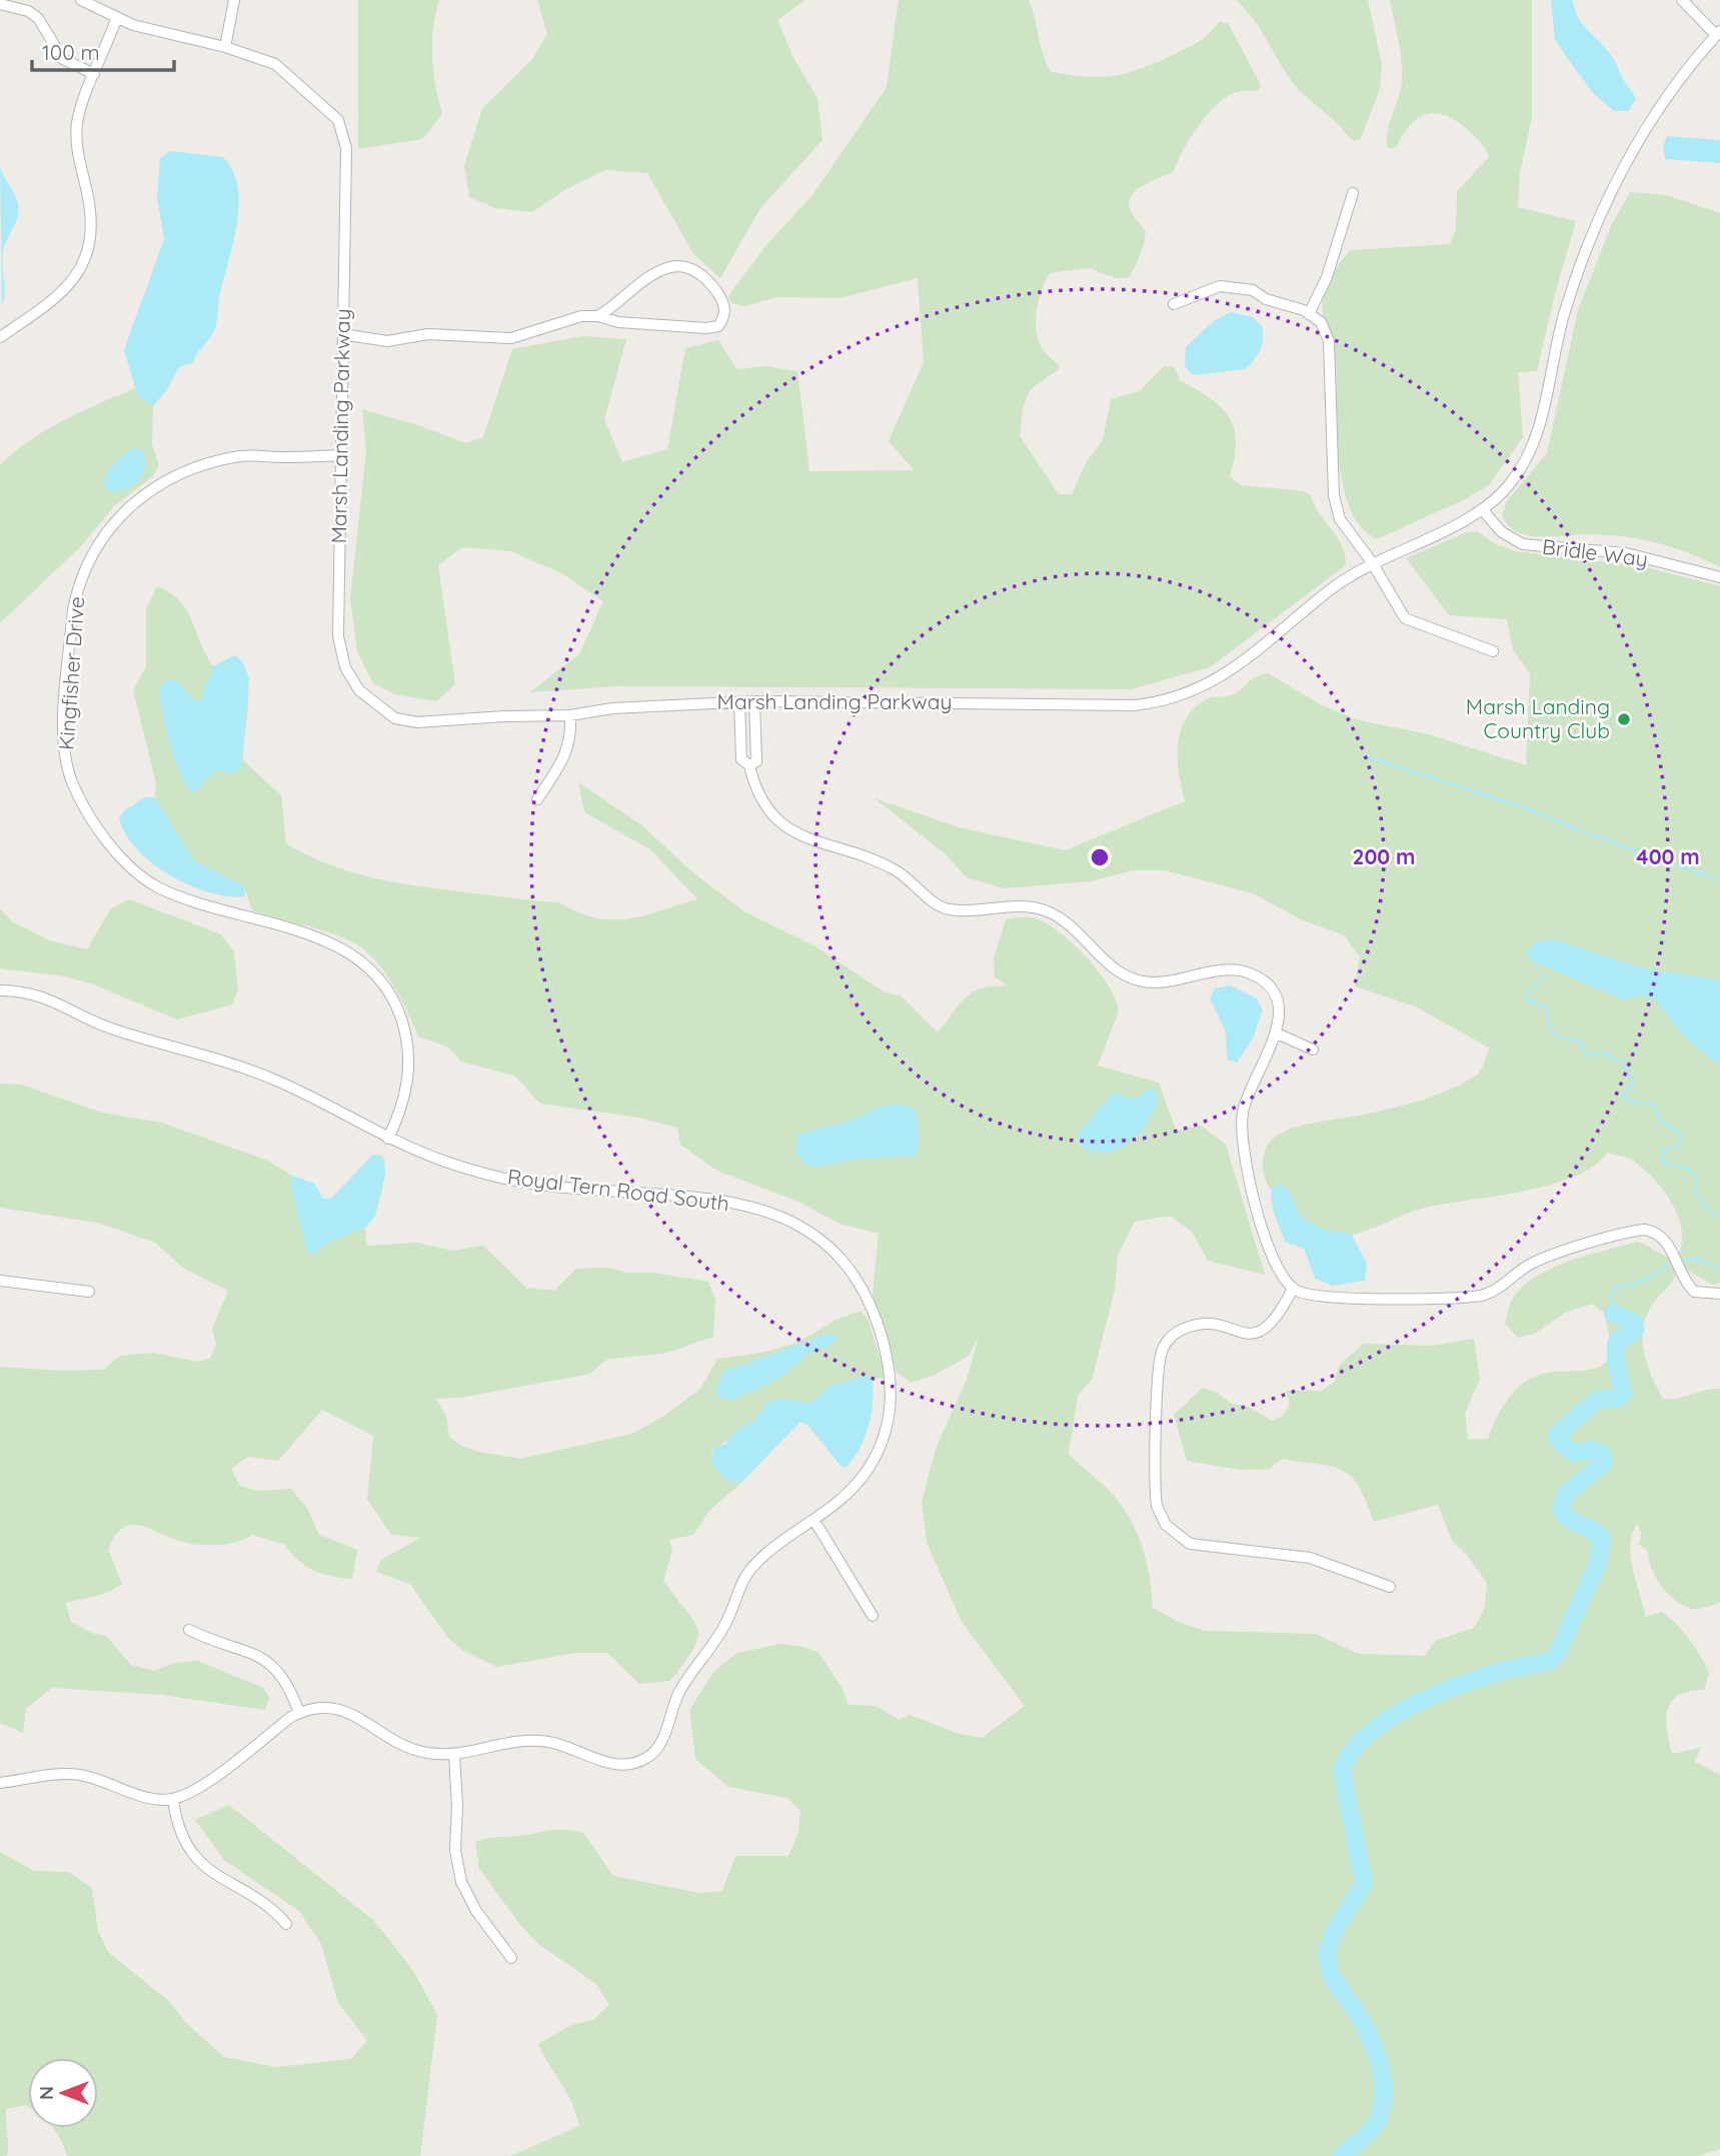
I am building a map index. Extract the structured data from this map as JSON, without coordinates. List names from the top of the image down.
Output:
{
  "streets": {
    "street": [
      "Marsh Landing Parkway",
      "Bridle Way",
      "Kingfisher Drive",
      "Royal Tern Road South"
    ]
  },
  "crossings": [
    ["Marsh Landing Parkway", "Bridle Way"],
    ["Marsh Landing Parkway", "Kingfisher Drive"],
    ["Kingfisher Drive", "Royal Tern Road South"]
  ],
  "places": ["Marsh Landing Country Club"],
  "scale_bar": "100 m",
  "north": "left",
  "rings": ["200 m", "400 m"]
}
